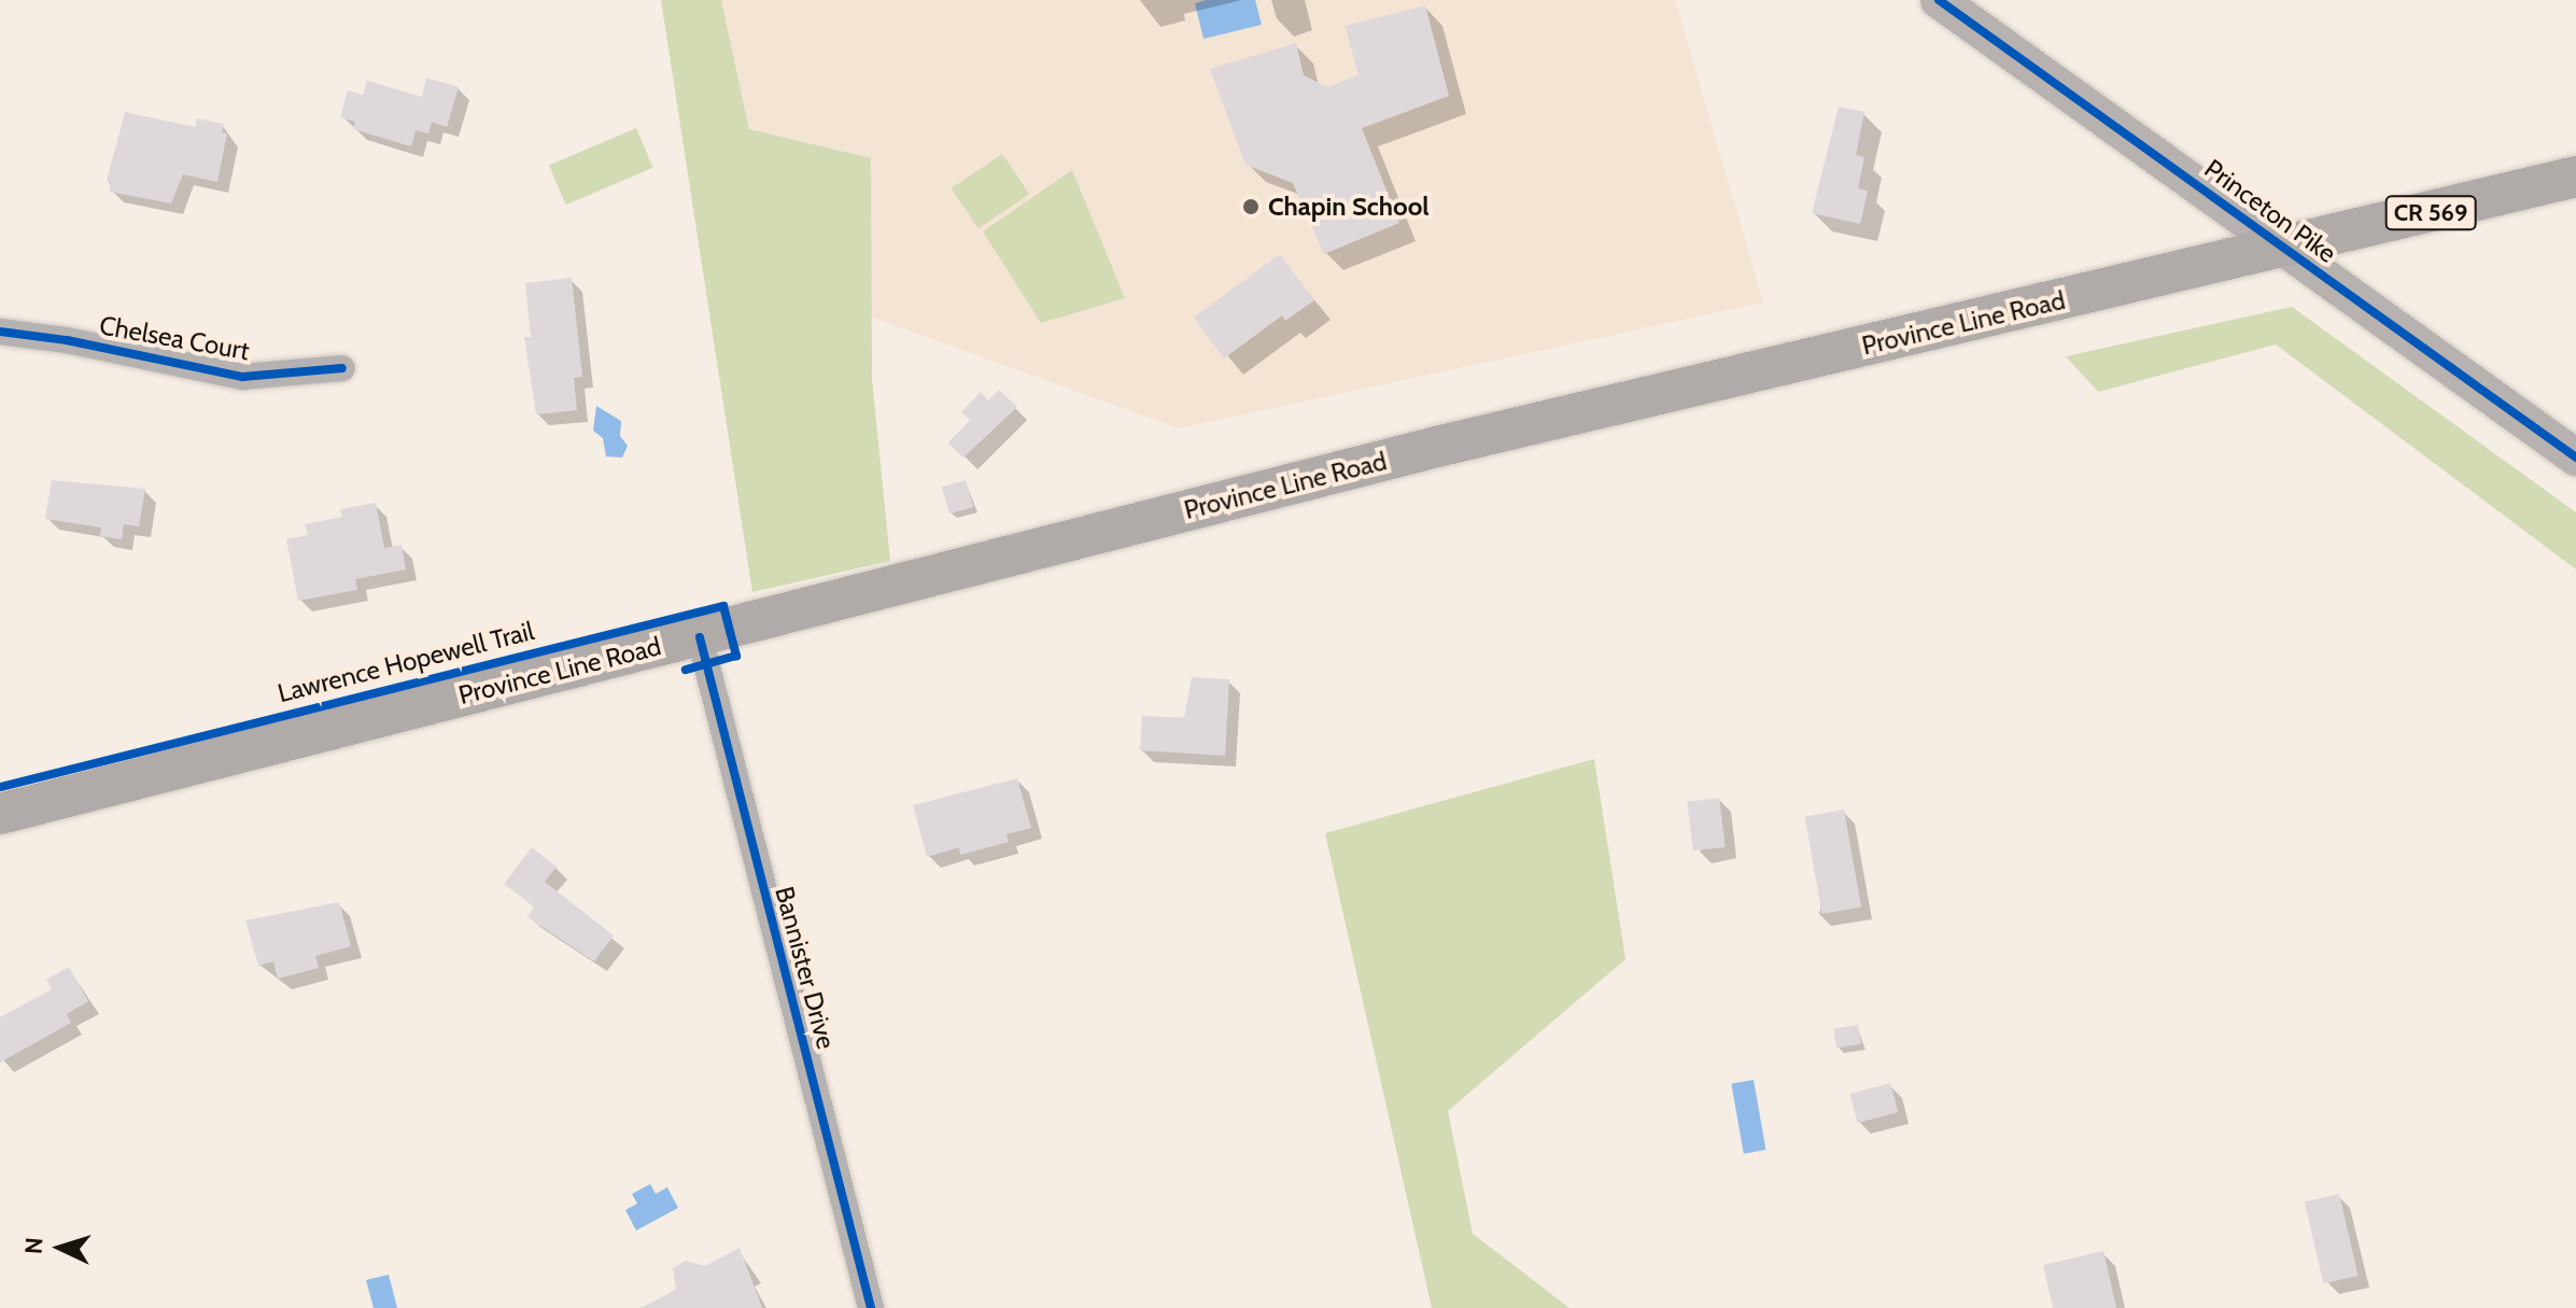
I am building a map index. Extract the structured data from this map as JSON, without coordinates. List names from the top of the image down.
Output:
{
  "streets": {
    "main road": ["Princeton Pike", "CR 569", "Province Line Road"],
    "street": ["Chelsea Court", "Bannister Drive"],
    "cycle path": ["Lawrence Hopewell Trail"]
  },
  "crossings": [
    ["Princeton Pike", "Province Line Road"],
    ["Province Line Road", "Bannister Drive"]
  ],
  "places": ["Chapin School"],
  "north": "left"
}
